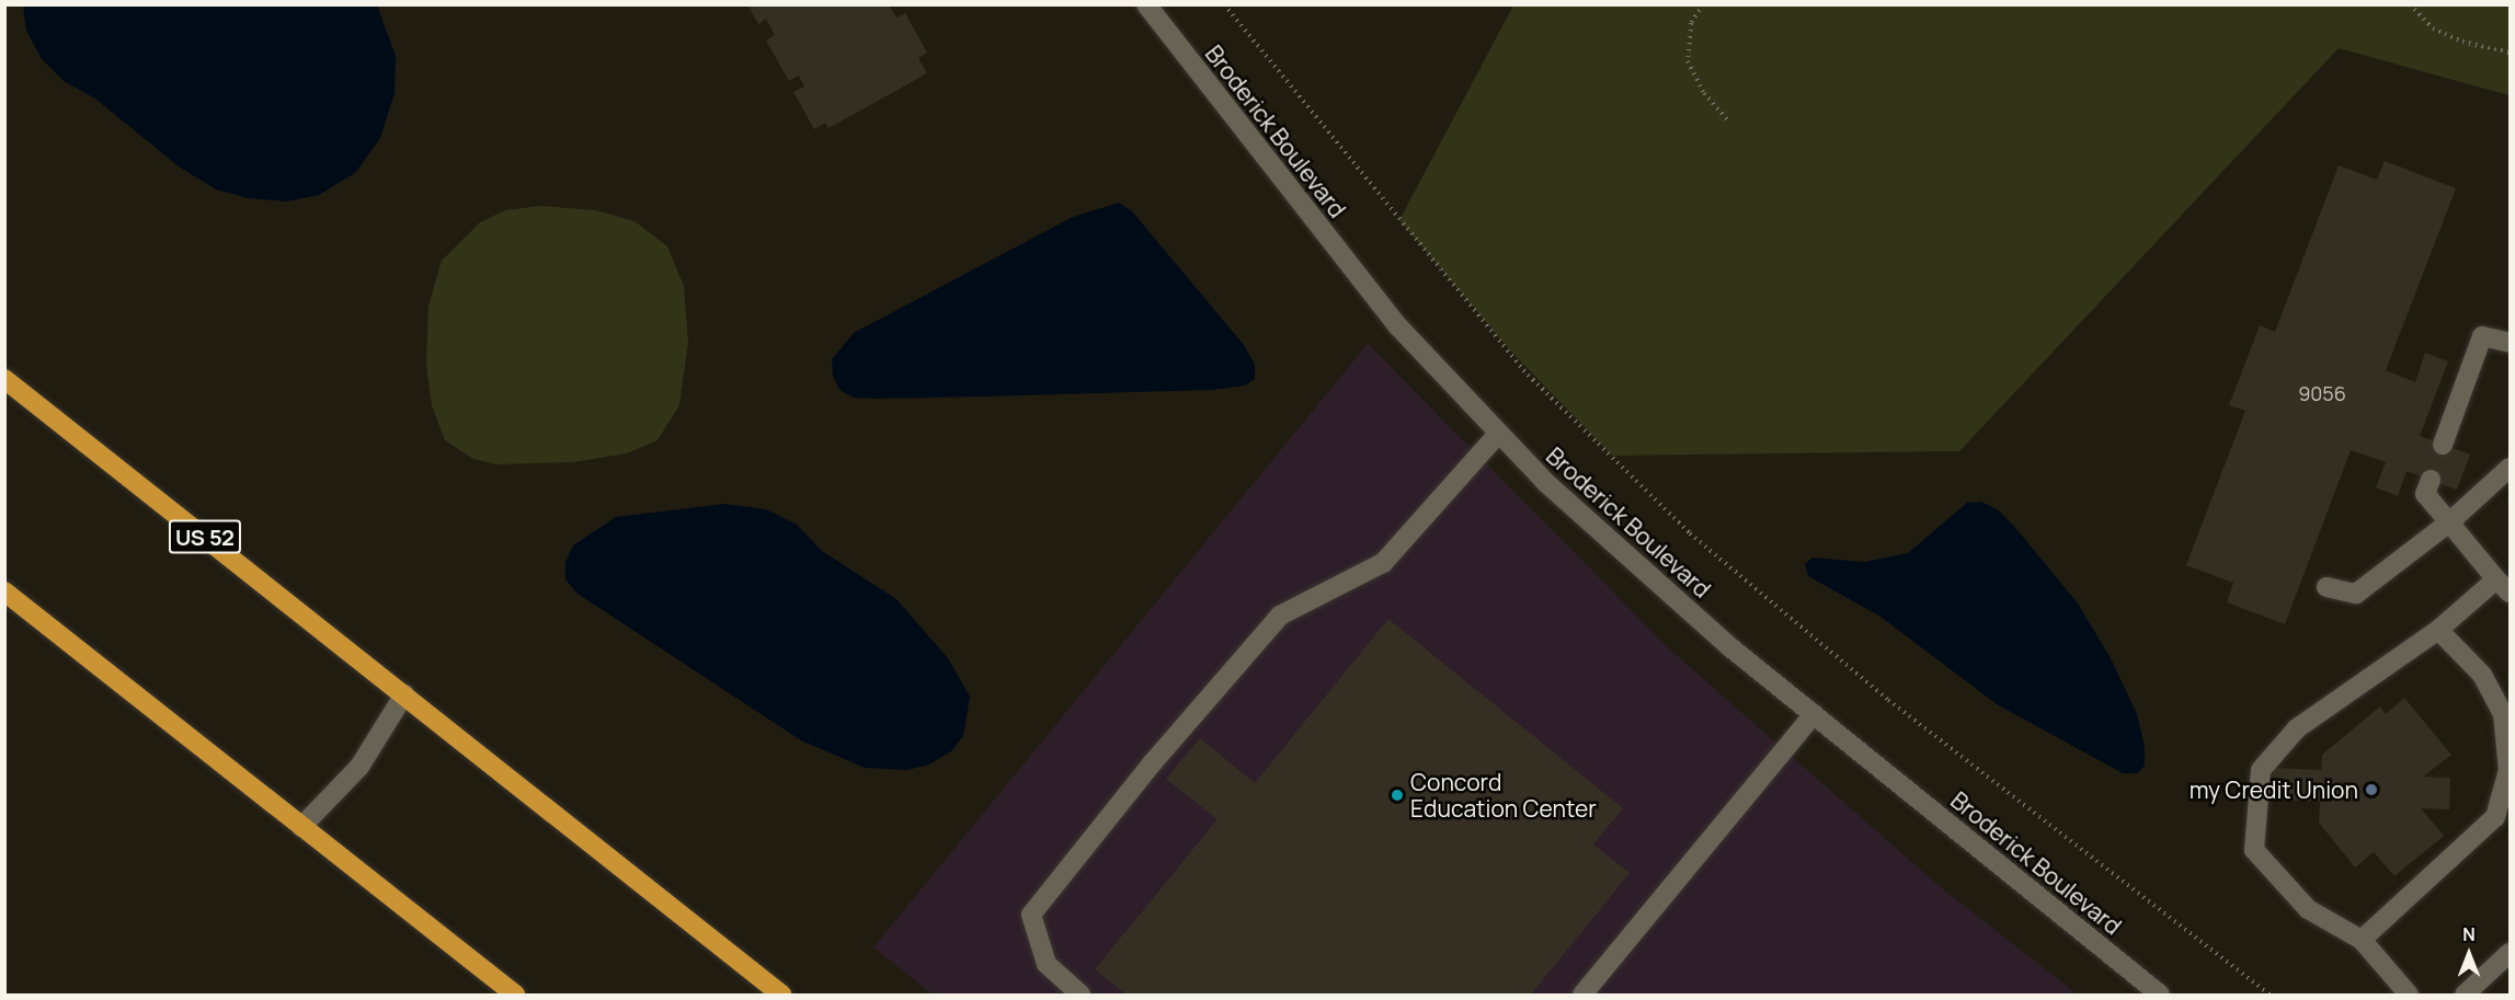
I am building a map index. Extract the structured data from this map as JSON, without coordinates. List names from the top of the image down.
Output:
{
  "streets": {
    "highway": ["US 52"],
    "street": ["Broderick Boulevard"]
  },
  "places": ["my Credit Union", "Concord Education Center"],
  "house_numbers": ["9056"],
  "north": "top"
}
